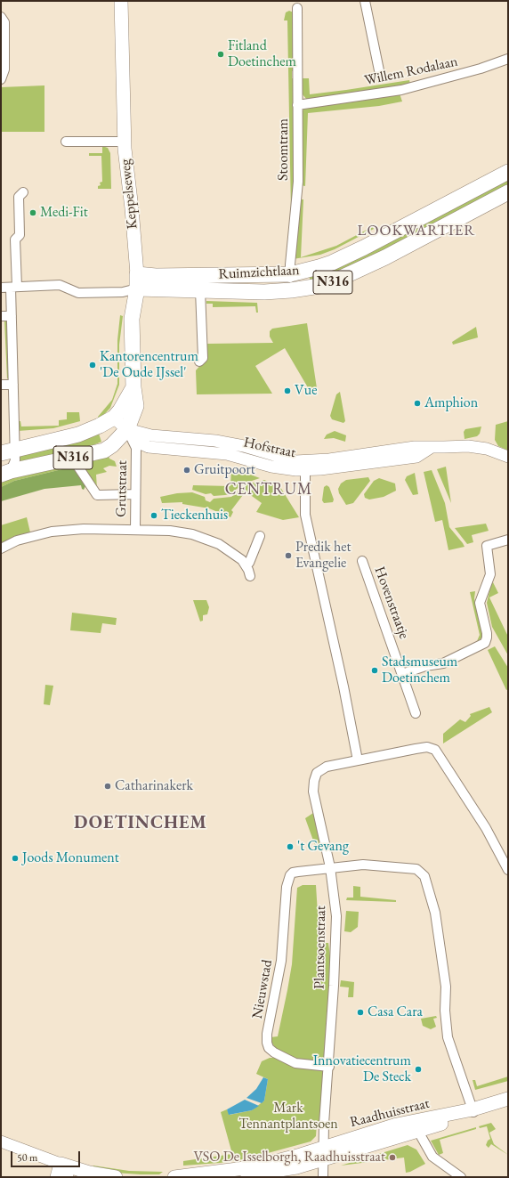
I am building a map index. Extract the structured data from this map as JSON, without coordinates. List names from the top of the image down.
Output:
{
  "streets": {
    "main road": [
      "Keppelseweg",
      "Ruimzichtlaan",
      "N316",
      "Raadhuisstraat"
    ],
    "street": [
      "Willem Rodalaan",
      "Stoomtram",
      "Hofstraat",
      "Grutstraat",
      "Hovenstraatje",
      "Plantsoenstraat",
      "Nieuwstad"
    ]
  },
  "crossings": [
    ["Willem Rodalaan", "Stoomtram"],
    ["Stoomtram", "Ruimzichtlaan"],
    ["Keppelseweg", "Ruimzichtlaan"],
    ["Keppelseweg", "N316"],
    ["Keppelseweg", "Hofstraat"],
    ["N316", "Hofstraat"],
    ["Hofstraat", "Grutstraat"],
    ["Plantsoenstraat", "Nieuwstad"],
    ["Plantsoenstraat", "Raadhuisstraat"]
  ],
  "districts": ["LOOKWARTIER", "CENTRUM", "DOETINCHEM"],
  "parks": ["Mark Tennantplantsoen"],
  "places": [
    "Fitland Doetinchem",
    "Medi-Fit",
    "Kantorencentrum 'De Oude IJssel'",
    "Vue",
    "Amphion",
    "Gruitpoort",
    "Tieckenhuis",
    "Predik het Evangelie",
    "Stadsmuseum Doetinchem",
    "Catharinakerk",
    "'t Gevang",
    "Joods Monument",
    "Casa Cara",
    "Innovatiecentrum De Steck",
    "VSO De Isselborgh, Raadhuisstraat"
  ],
  "scale_bar": "50 m"
}
